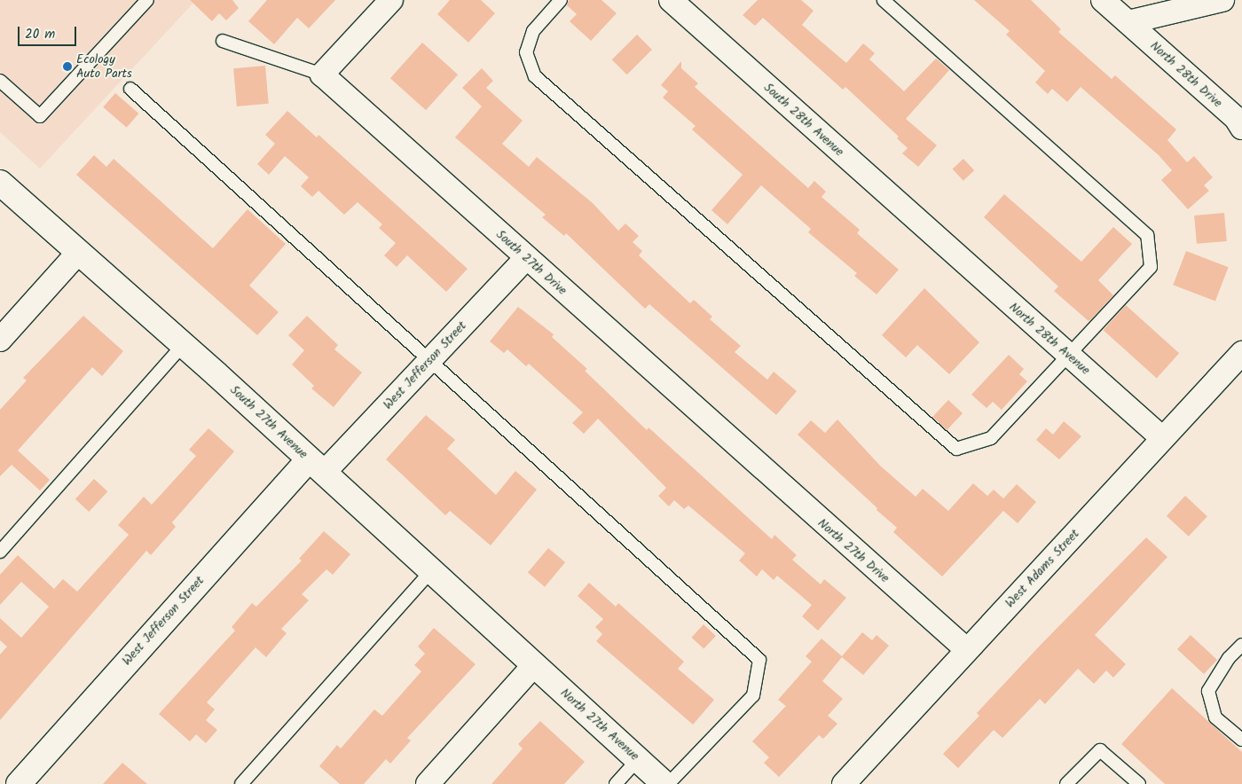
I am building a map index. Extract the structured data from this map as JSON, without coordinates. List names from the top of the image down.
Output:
{
  "streets": {
    "main road": ["West Jefferson Street", "South 27th Avenue", "North 27th Avenue"],
    "street": [
      "North 28th Drive",
      "South 28th Avenue",
      "South 27th Drive",
      "North 28th Avenue",
      "North 27th Drive",
      "West Adams Street"
    ]
  },
  "crossings": [
    ["South 28th Avenue", "North 28th Avenue"],
    ["South 27th Drive", "West Jefferson Street"],
    ["South 27th Drive", "North 27th Drive"],
    ["North 28th Avenue", "West Adams Street"],
    ["West Jefferson Street", "South 27th Avenue"],
    ["South 27th Avenue", "North 27th Avenue"],
    ["North 27th Drive", "West Adams Street"]
  ],
  "places": ["Ecology Auto Parts"],
  "scale_bar": "20 m"
}
